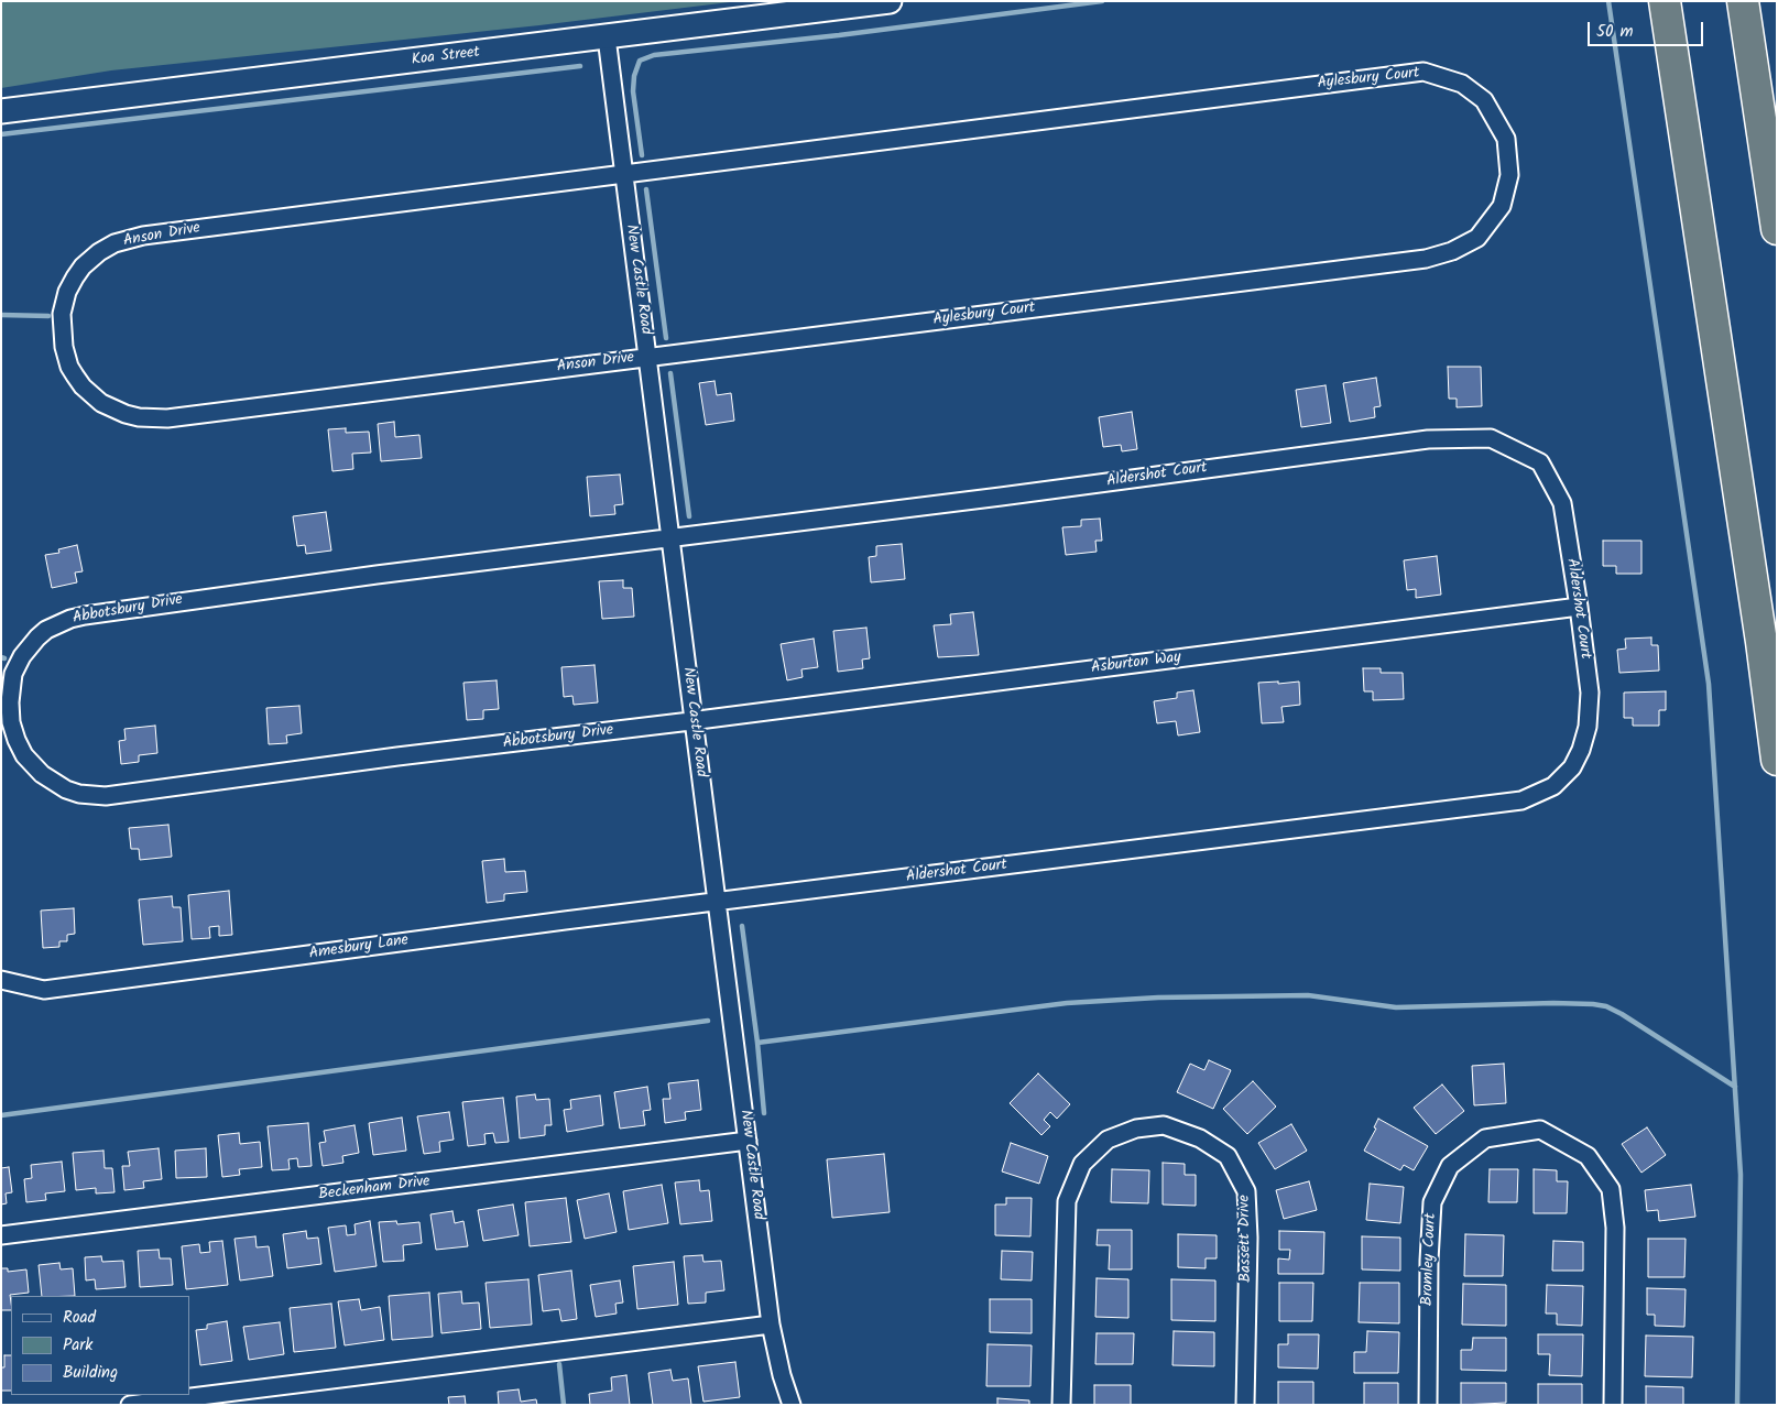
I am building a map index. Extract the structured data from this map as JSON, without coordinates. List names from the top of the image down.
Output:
{
  "streets": {
    "main road": ["Koa Street"],
    "street": [
      "Aylesbury Court",
      "Anson Drive",
      "New Castle Road",
      "Aldershot Court",
      "Abbotsbury Drive",
      "Asburton Way",
      "Amesbury Lane",
      "Beckenham Drive",
      "Bassett Drive",
      "Bromley Court"
    ]
  },
  "crossings": [
    ["Koa Street", "New Castle Road"],
    ["Aylesbury Court", "Anson Drive"],
    ["Aylesbury Court", "New Castle Road"],
    ["Anson Drive", "New Castle Road"],
    ["New Castle Road", "Aldershot Court"],
    ["New Castle Road", "Abbotsbury Drive"],
    ["New Castle Road", "Asburton Way"],
    ["New Castle Road", "Amesbury Lane"],
    ["New Castle Road", "Beckenham Drive"],
    ["Aldershot Court", "Abbotsbury Drive"],
    ["Aldershot Court", "Asburton Way"],
    ["Aldershot Court", "Amesbury Lane"],
    ["Abbotsbury Drive", "Asburton Way"]
  ],
  "legend": ["Road", "Park", "Building"],
  "scale_bar": "50 m"
}
